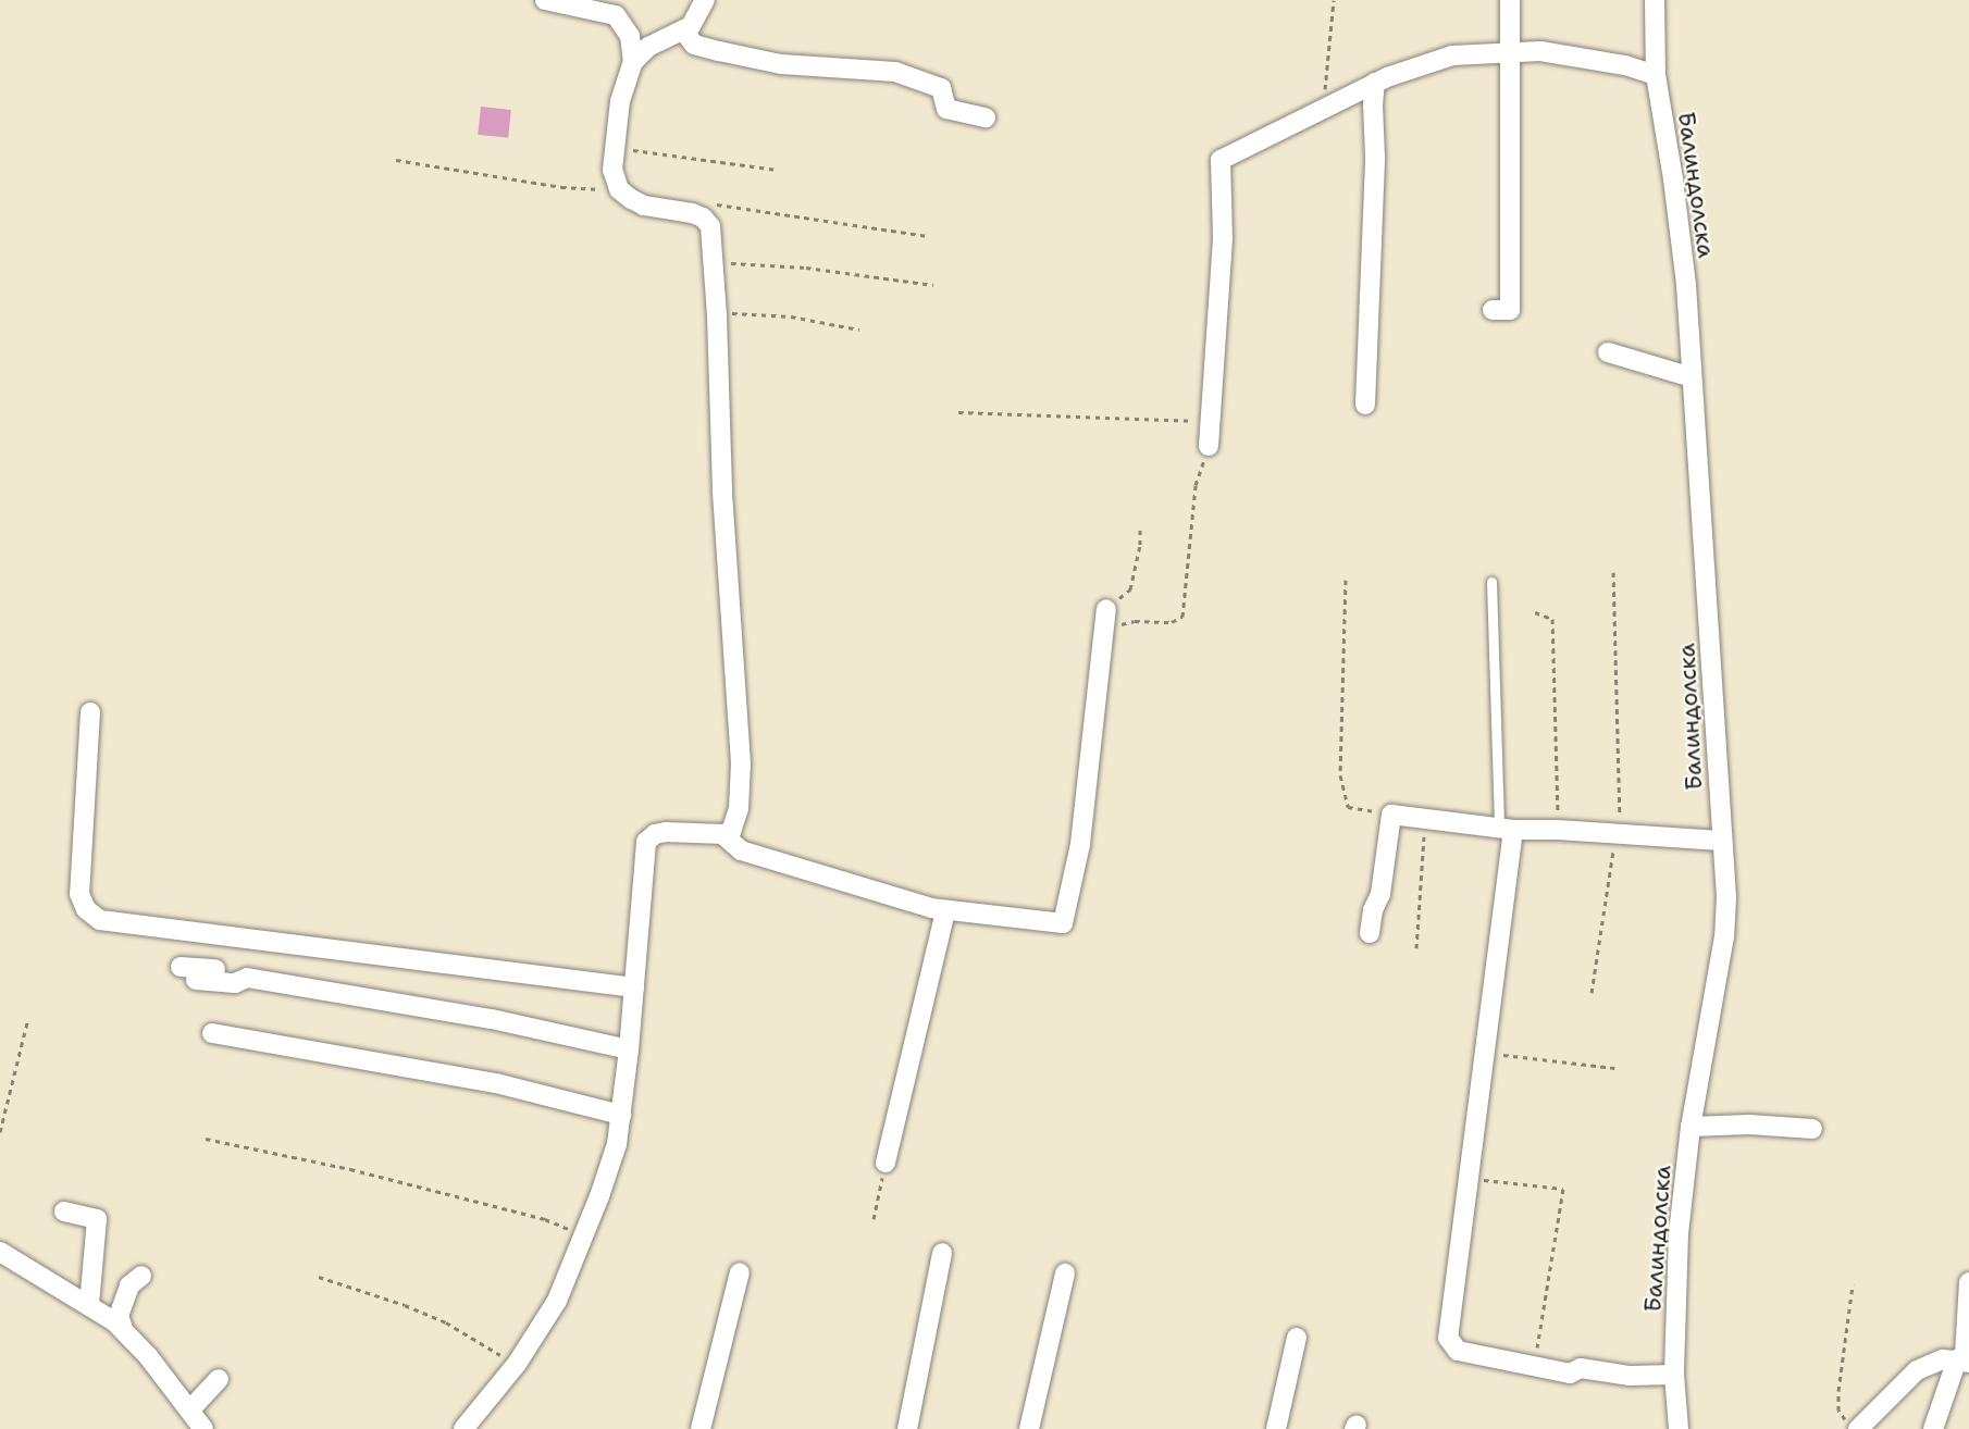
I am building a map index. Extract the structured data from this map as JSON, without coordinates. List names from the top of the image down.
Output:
{
  "streets": {
    "street": ["Балиндолска"]
  }
}
